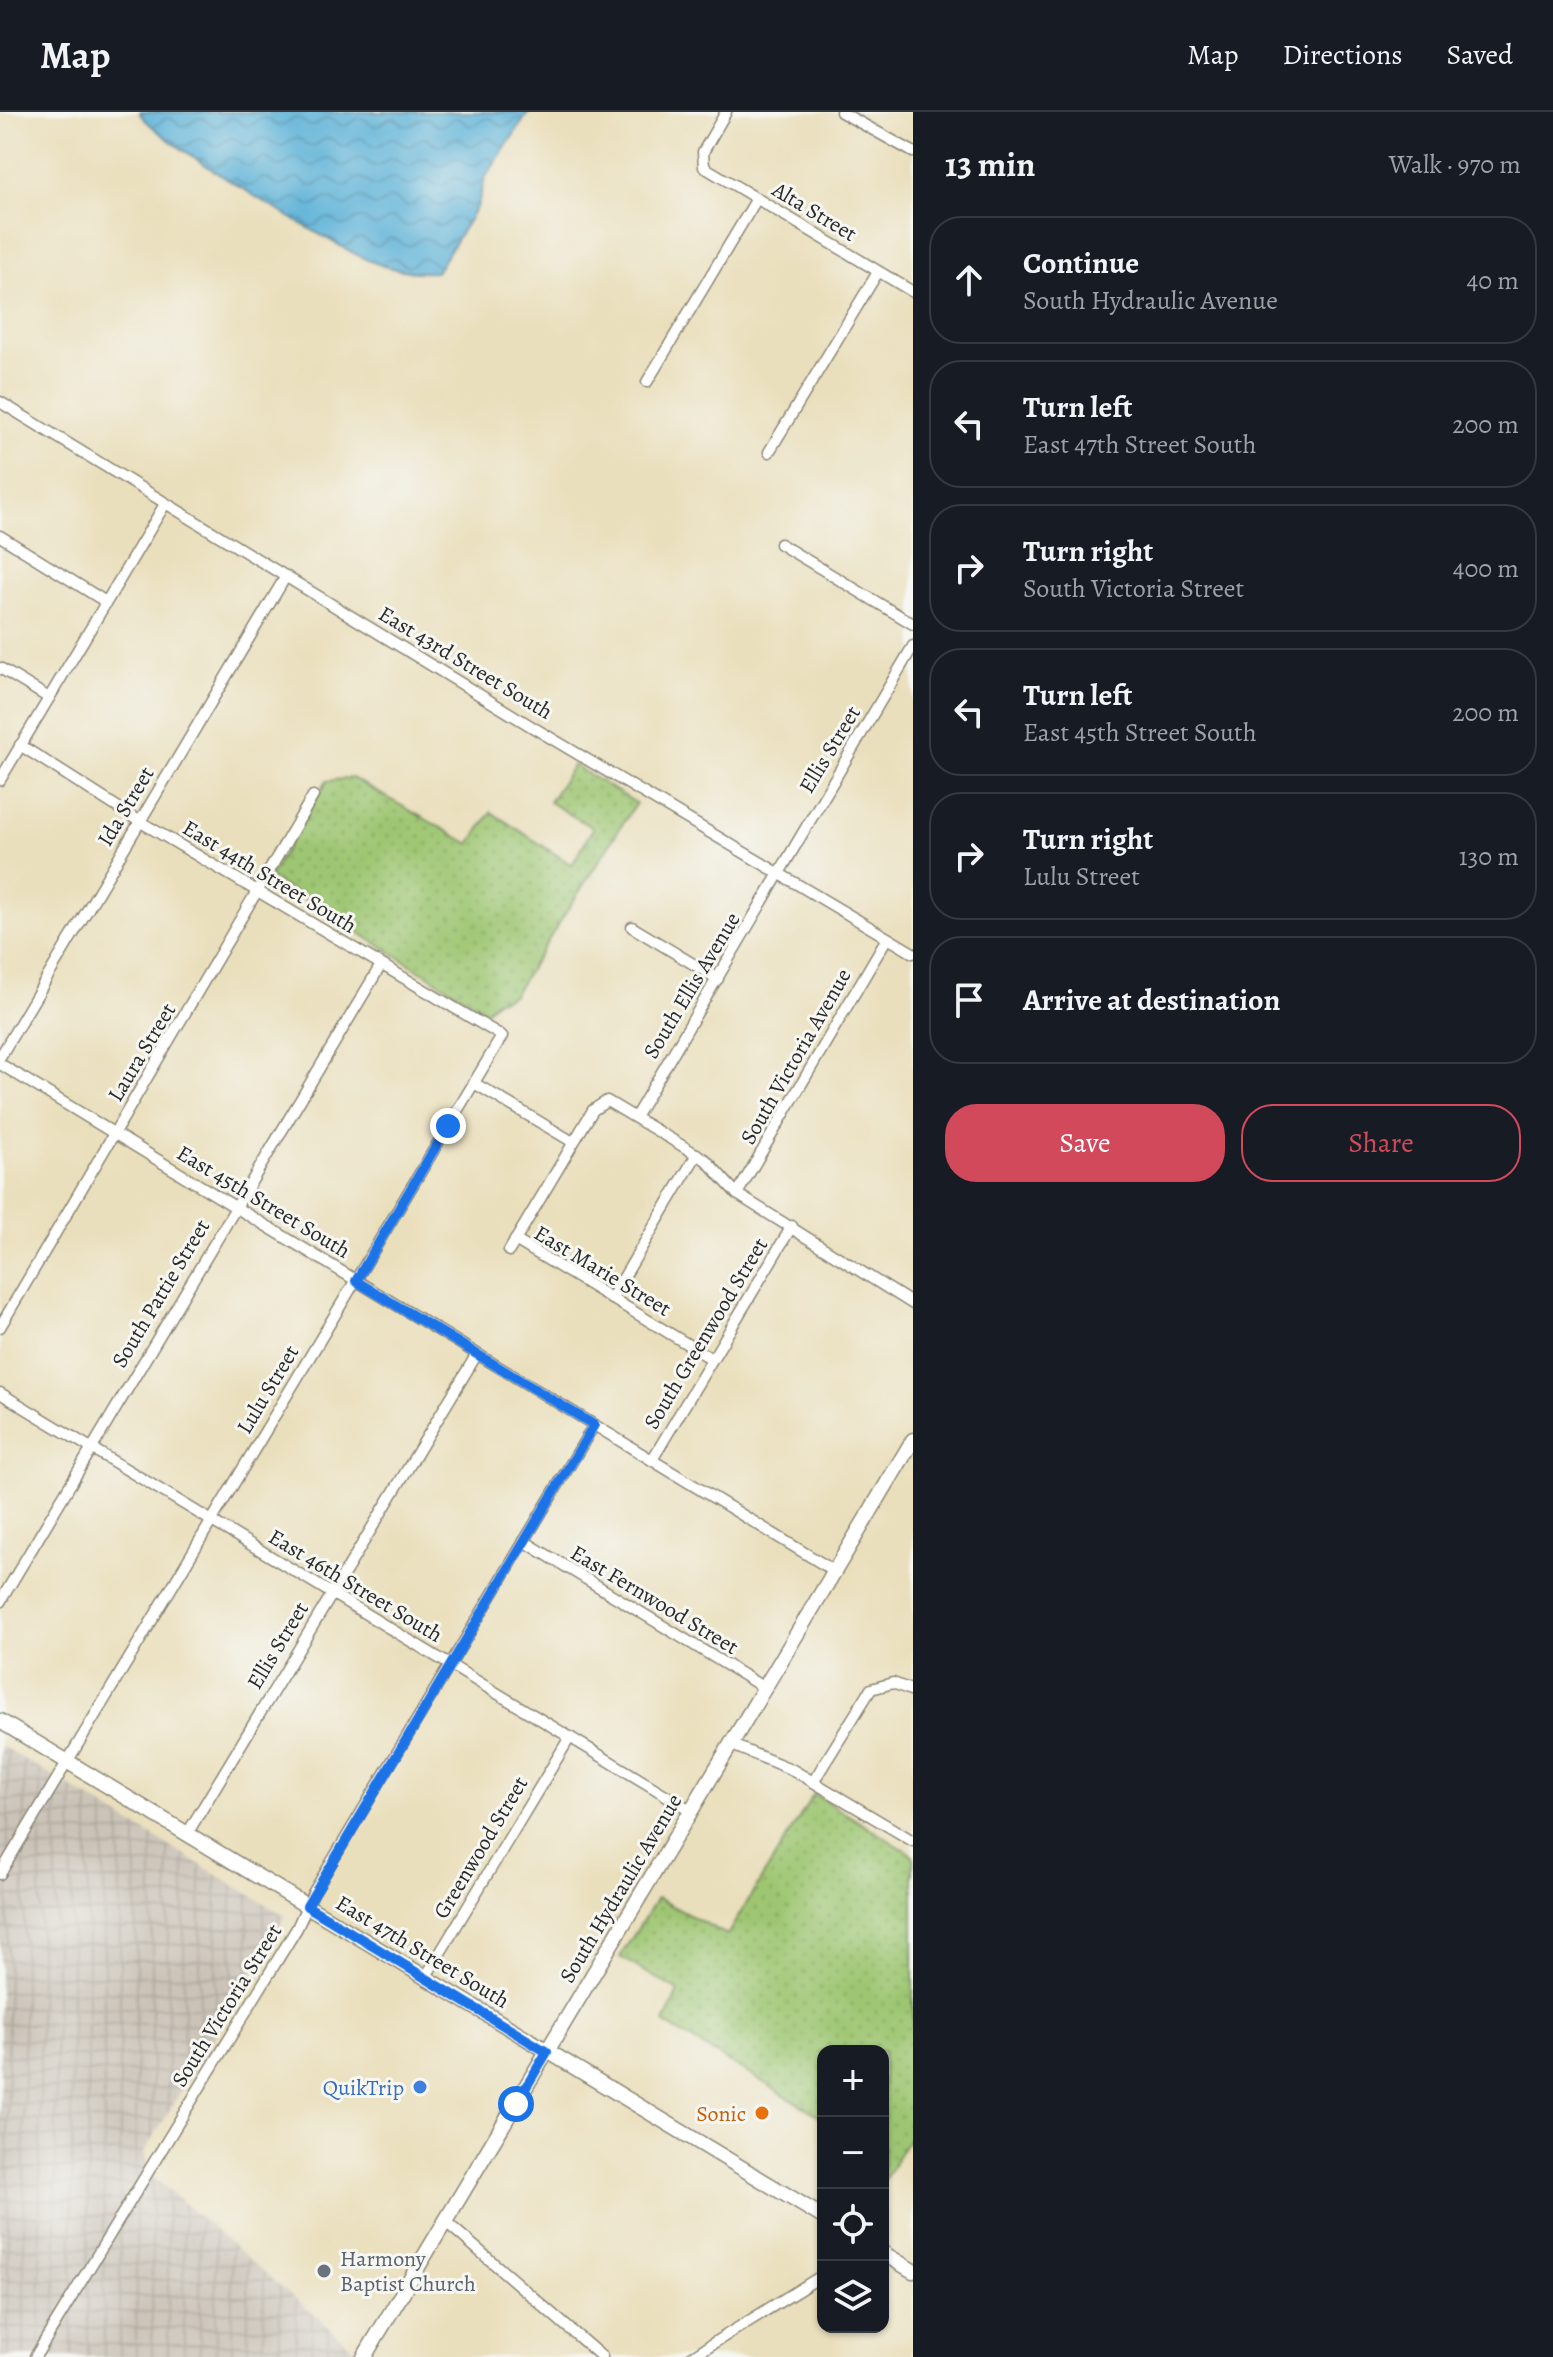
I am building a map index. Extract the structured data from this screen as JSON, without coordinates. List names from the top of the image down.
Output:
{
  "streets": {
    "street": [
      "Alta Street",
      "East 43rd Street South",
      "Ellis Street",
      "Ida Street",
      "East 44th Street South",
      "South Ellis Avenue",
      "Laura Street",
      "South Victoria Avenue",
      "East 45th Street South",
      "East Marie Street",
      "South Pattie Street",
      "South Greenwood Street",
      "Lulu Street",
      "East 46th Street South",
      "East Fernwood Street",
      "Greenwood Street",
      "South Hydraulic Avenue",
      "East 47th Street South",
      "South Victoria Street"
    ]
  },
  "crossings": [
    ["East 43rd Street South", "Ellis Street"],
    ["East 43rd Street South", "Ida Street"],
    ["East 43rd Street South", "South Ellis Avenue"],
    ["East 43rd Street South", "South Victoria Avenue"],
    ["Ellis Street", "South Ellis Avenue"],
    ["Ellis Street", "East 45th Street South"],
    ["Ellis Street", "East 46th Street South"],
    ["Ellis Street", "East 47th Street South"],
    ["Ida Street", "East 44th Street South"],
    ["East 44th Street South", "Laura Street"],
    ["East 44th Street South", "South Pattie Street"],
    ["East 44th Street South", "Lulu Street"],
    ["Laura Street", "East 45th Street South"],
    ["East 45th Street South", "South Pattie Street"],
    ["East 45th Street South", "South Greenwood Street"],
    ["East 45th Street South", "Lulu Street"],
    ["East 45th Street South", "South Hydraulic Avenue"],
    ["East 45th Street South", "South Victoria Street"],
    ["East Marie Street", "South Greenwood Street"],
    ["South Pattie Street", "East 46th Street South"],
    ["Lulu Street", "East 46th Street South"],
    ["Lulu Street", "East 47th Street South"],
    ["East 46th Street South", "Greenwood Street"],
    ["East 46th Street South", "South Hydraulic Avenue"],
    ["East 46th Street South", "South Victoria Street"],
    ["East Fernwood Street", "South Hydraulic Avenue"],
    ["East Fernwood Street", "South Victoria Street"],
    ["Greenwood Street", "East 47th Street South"],
    ["South Hydraulic Avenue", "East 47th Street South"],
    ["East 47th Street South", "South Victoria Street"]
  ],
  "places": ["QuikTrip", "Sonic", "Harmony Baptist Church"],
  "page": {
    "header": "Map",
    "nav": ["Map", "Directions", "Saved"],
    "heading": ["13 min", "Walk · 970 m"],
    "list": [
      ["Continue", "South Hydraulic Avenue", "40 m"],
      ["Turn left", "East 47th Street South", "200 m"],
      ["Turn right", "South Victoria Street", "400 m"],
      ["Turn left", "East 45th Street South", "200 m"],
      ["Turn right", "Lulu Street", "130 m"],
      "Arrive at destination"
    ],
    "buttons": ["Save", "Share"],
    "map_buttons": ["+", "−"]
  }
}
